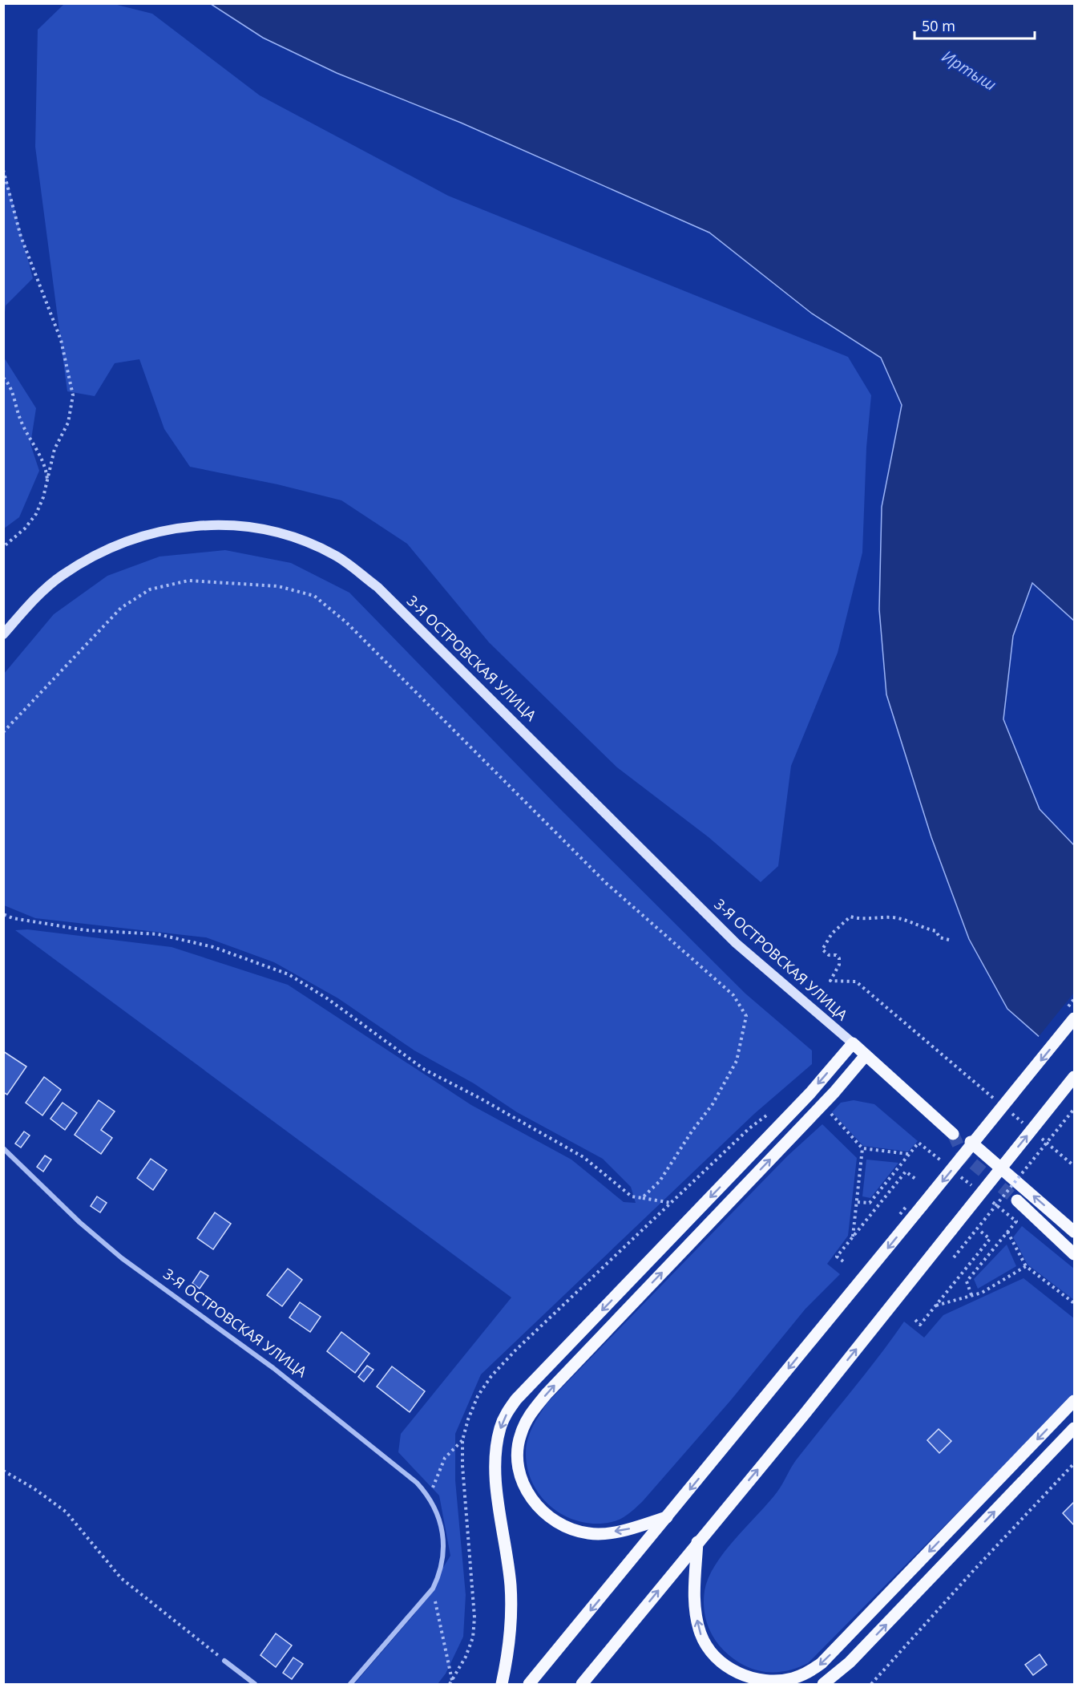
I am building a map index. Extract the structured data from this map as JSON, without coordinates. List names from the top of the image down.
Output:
{
  "streets": {
    "main road": ["3-Я ОСТРОВСКАЯ УЛИЦА"]
  },
  "water": ["Иртыш"],
  "scale_bar": "50 m"
}
